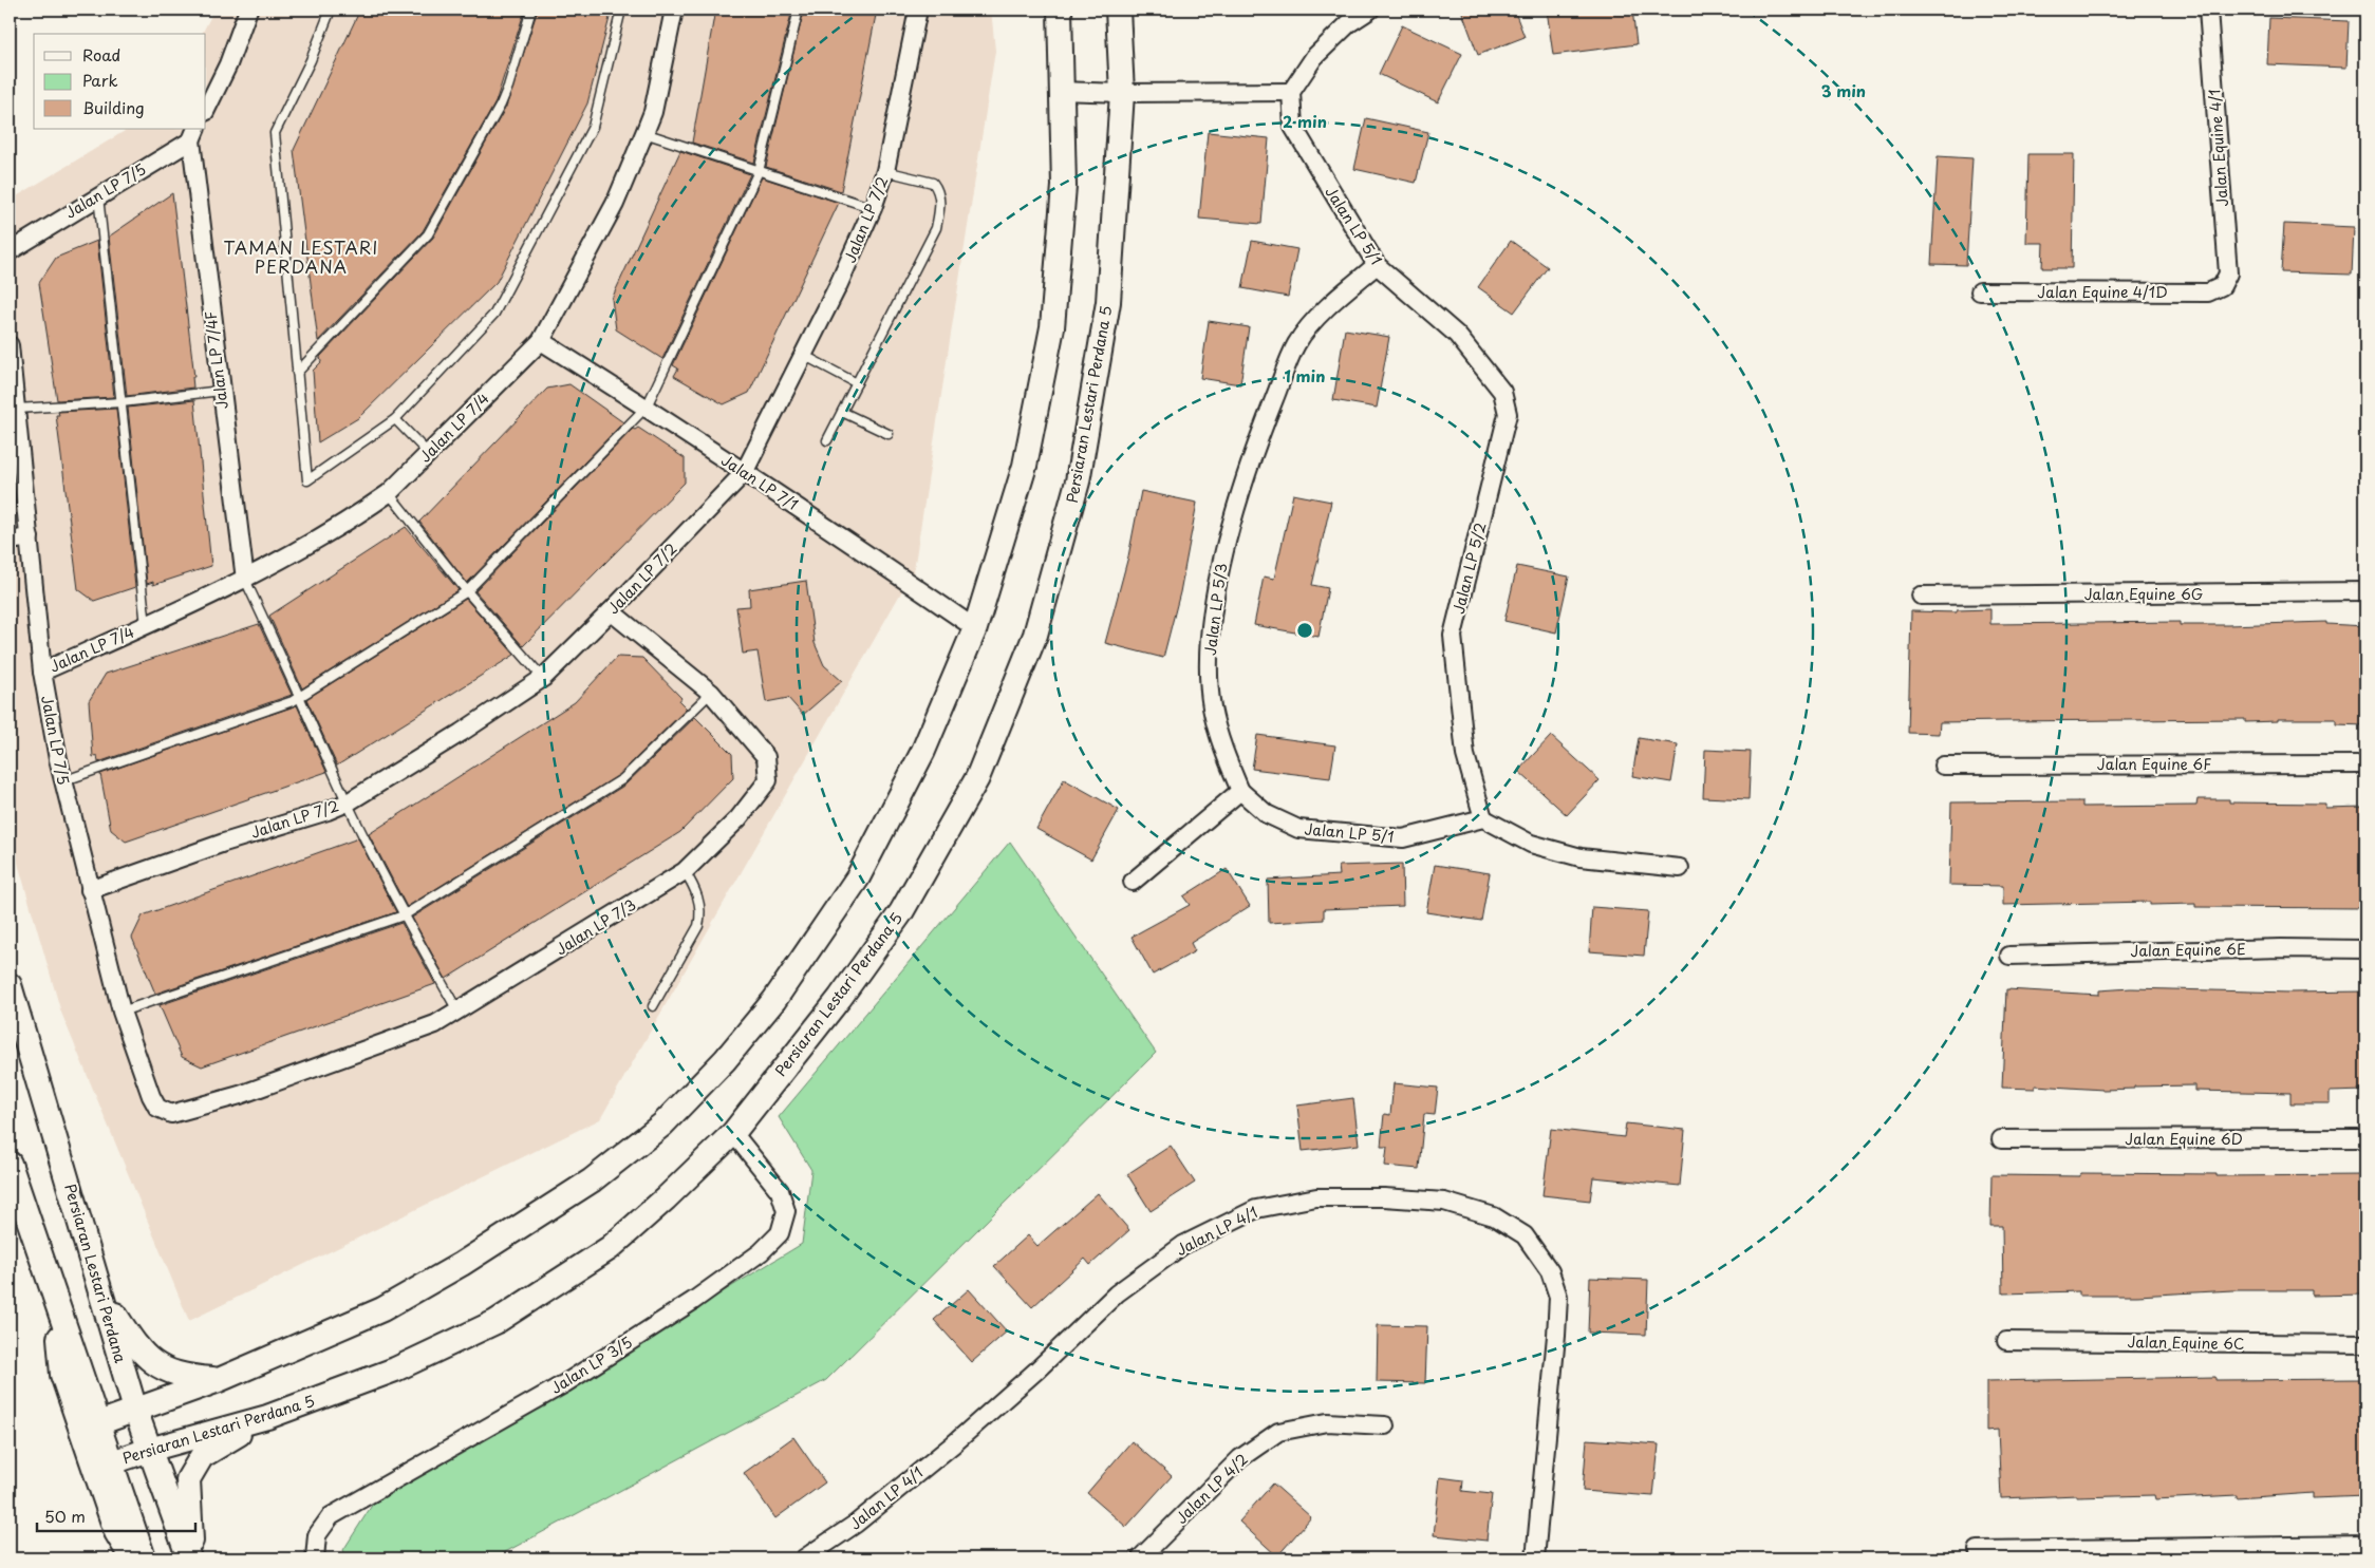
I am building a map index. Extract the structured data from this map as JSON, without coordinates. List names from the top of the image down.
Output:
{
  "streets": {
    "main road": ["Persiaran Lestari Perdana 5", "Persiaran Lestari Perdana"],
    "street": [
      "Jalan Equine 4/1",
      "Jalan LP 7/5",
      "Jalan LP 7/2",
      "Jalan LP 5/1",
      "Jalan Equine 4/1D",
      "Jalan LP 7/4F",
      "Jalan LP 7/4",
      "Jalan LP 7/1",
      "Jalan LP 5/2",
      "Jalan Equine 6G",
      "Jalan LP 5/3",
      "Jalan Equine 6F",
      "Jalan LP 7/3",
      "Jalan Equine 6E",
      "Jalan Equine 6D",
      "Jalan LP 4/1",
      "Jalan Equine 6C",
      "Jalan LP 3/5",
      "Jalan LP 4/2"
    ]
  },
  "crossings": [
    ["Jalan Equine 4/1", "Jalan Equine 4/1D"],
    ["Jalan LP 7/5", "Jalan LP 7/2"],
    ["Jalan LP 7/5", "Jalan LP 7/4F"],
    ["Jalan LP 7/5", "Jalan LP 7/4"],
    ["Jalan LP 7/5", "Jalan LP 7/3"],
    ["Jalan LP 7/2", "Jalan LP 7/1"],
    ["Jalan LP 7/2", "Jalan LP 7/3"],
    ["Jalan LP 5/1", "Jalan LP 5/2"],
    ["Jalan LP 5/1", "Jalan LP 5/3"],
    ["Jalan LP 7/4F", "Jalan LP 7/4"],
    ["Persiaran Lestari Perdana 5", "Persiaran Lestari Perdana"],
    ["Persiaran Lestari Perdana 5", "Jalan LP 3/5"],
    ["Jalan LP 7/4", "Jalan LP 7/1"]
  ],
  "districts": ["TAMAN LESTARI PERDANA"],
  "legend": ["Road", "Park", "Building"],
  "scale_bar": "50 m",
  "rings": ["3 min", "2 min", "1 min"]
}
